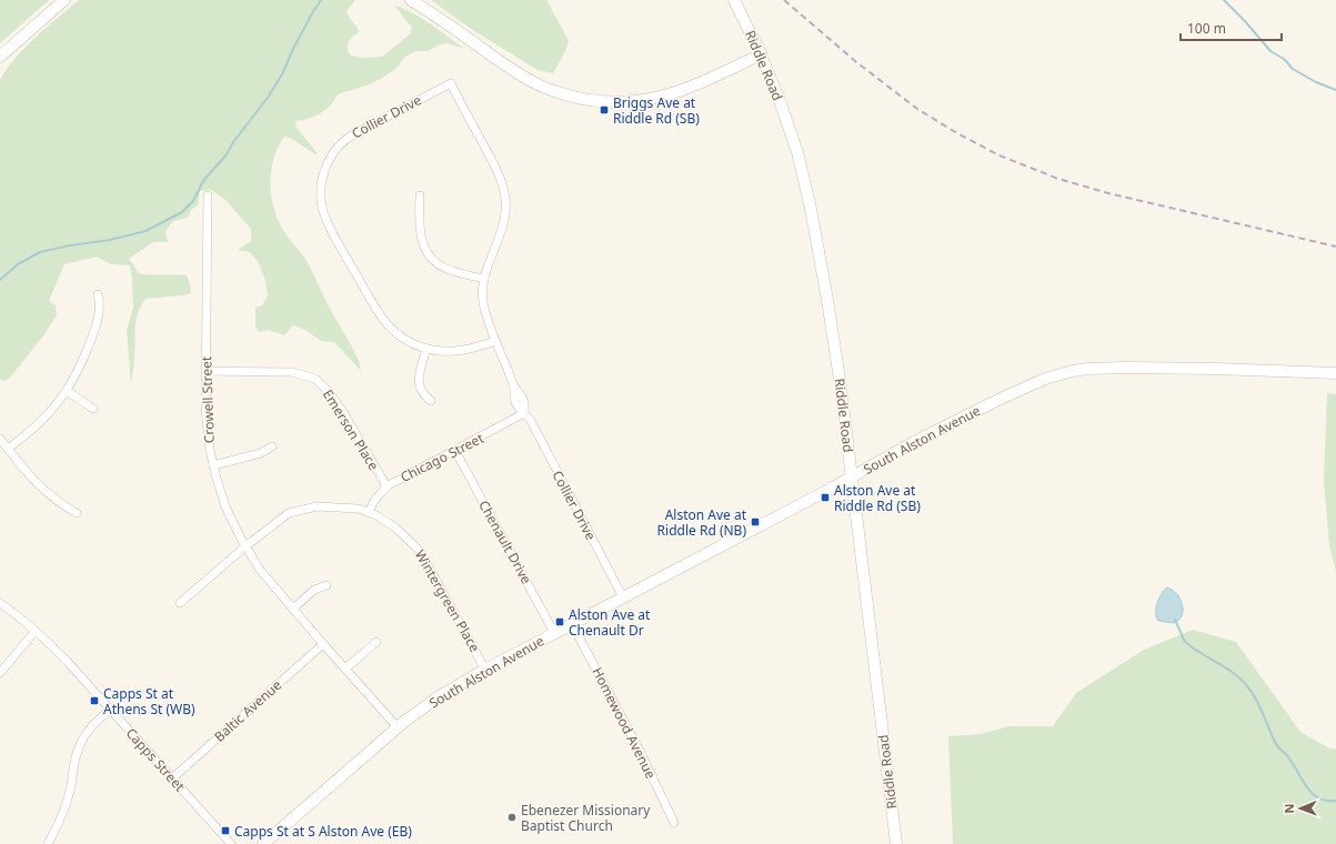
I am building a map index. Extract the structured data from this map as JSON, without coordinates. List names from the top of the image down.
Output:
{
  "streets": {
    "street": [
      "Riddle Road",
      "Collier Drive",
      "Crowell Street",
      "Emerson Place",
      "South Alston Avenue",
      "Chicago Street",
      "Chenault Drive",
      "Wintergreen Place",
      "Baltic Avenue",
      "Homewood Avenue",
      "Capps Street"
    ]
  },
  "crossings": [
    ["Riddle Road", "South Alston Avenue"],
    ["Collier Drive", "South Alston Avenue"],
    ["Collier Drive", "Chicago Street"],
    ["Crowell Street", "Emerson Place"],
    ["Crowell Street", "South Alston Avenue"],
    ["Crowell Street", "Wintergreen Place"],
    ["Crowell Street", "Baltic Avenue"],
    ["Emerson Place", "Chicago Street"],
    ["South Alston Avenue", "Chenault Drive"],
    ["South Alston Avenue", "Wintergreen Place"],
    ["South Alston Avenue", "Homewood Avenue"],
    ["Chicago Street", "Chenault Drive"],
    ["Chicago Street", "Wintergreen Place"],
    ["Baltic Avenue", "Capps Street"]
  ],
  "places": {
    "transit": [
      "Briggs Ave at Riddle Rd (SB)",
      "Alston Ave at Riddle Rd (SB)",
      "Alston Ave at Riddle Rd (NB)",
      "Alston Ave at Chenault Dr",
      "Capps St at Athens St (WB)",
      "Capps St at S Alston Ave (EB)"
    ],
    "other": ["Ebenezer Missionary Baptist Church"]
  },
  "scale_bar": "100 m",
  "north": "left"
}
